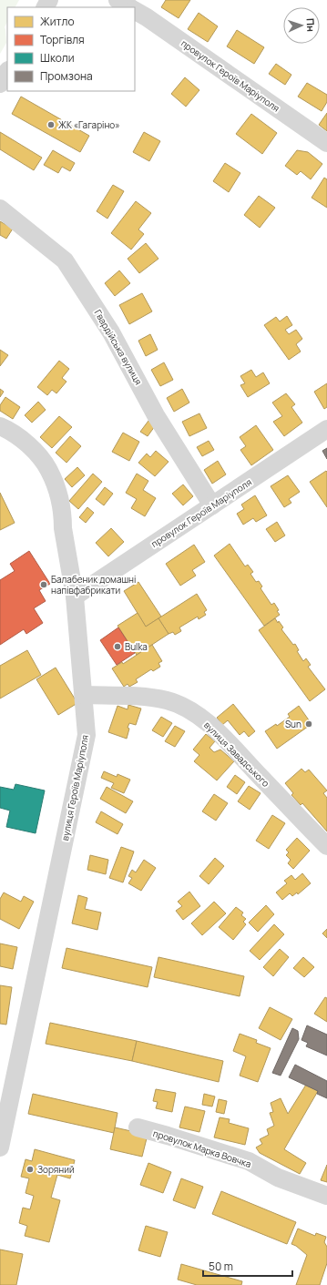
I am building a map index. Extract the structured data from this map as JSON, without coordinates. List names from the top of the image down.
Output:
{
  "streets": {
    "street": [
      "провулок Героїв Маріуполя",
      "Гвардійська вулиця",
      "вулиця Завадського",
      "вулиця Героїв Маріуполя",
      "провулок Марка Вовчка"
    ]
  },
  "crossings": [
    ["провулок Героїв Маріуполя", "Гвардійська вулиця"],
    ["провулок Героїв Маріуполя", "вулиця Героїв Маріуполя"],
    ["вулиця Завадського", "вулиця Героїв Маріуполя"]
  ],
  "places": [
    "ЖК «Гагаріно»",
    "Балабеник домашні напівфабрикати",
    "Bulka",
    "Sun",
    "Зоряний"
  ],
  "legend": [
    "Житло",
    "Торгівля",
    "Школи",
    "Промзона"
  ],
  "scale_bar": "50 m",
  "north": "right"
}
